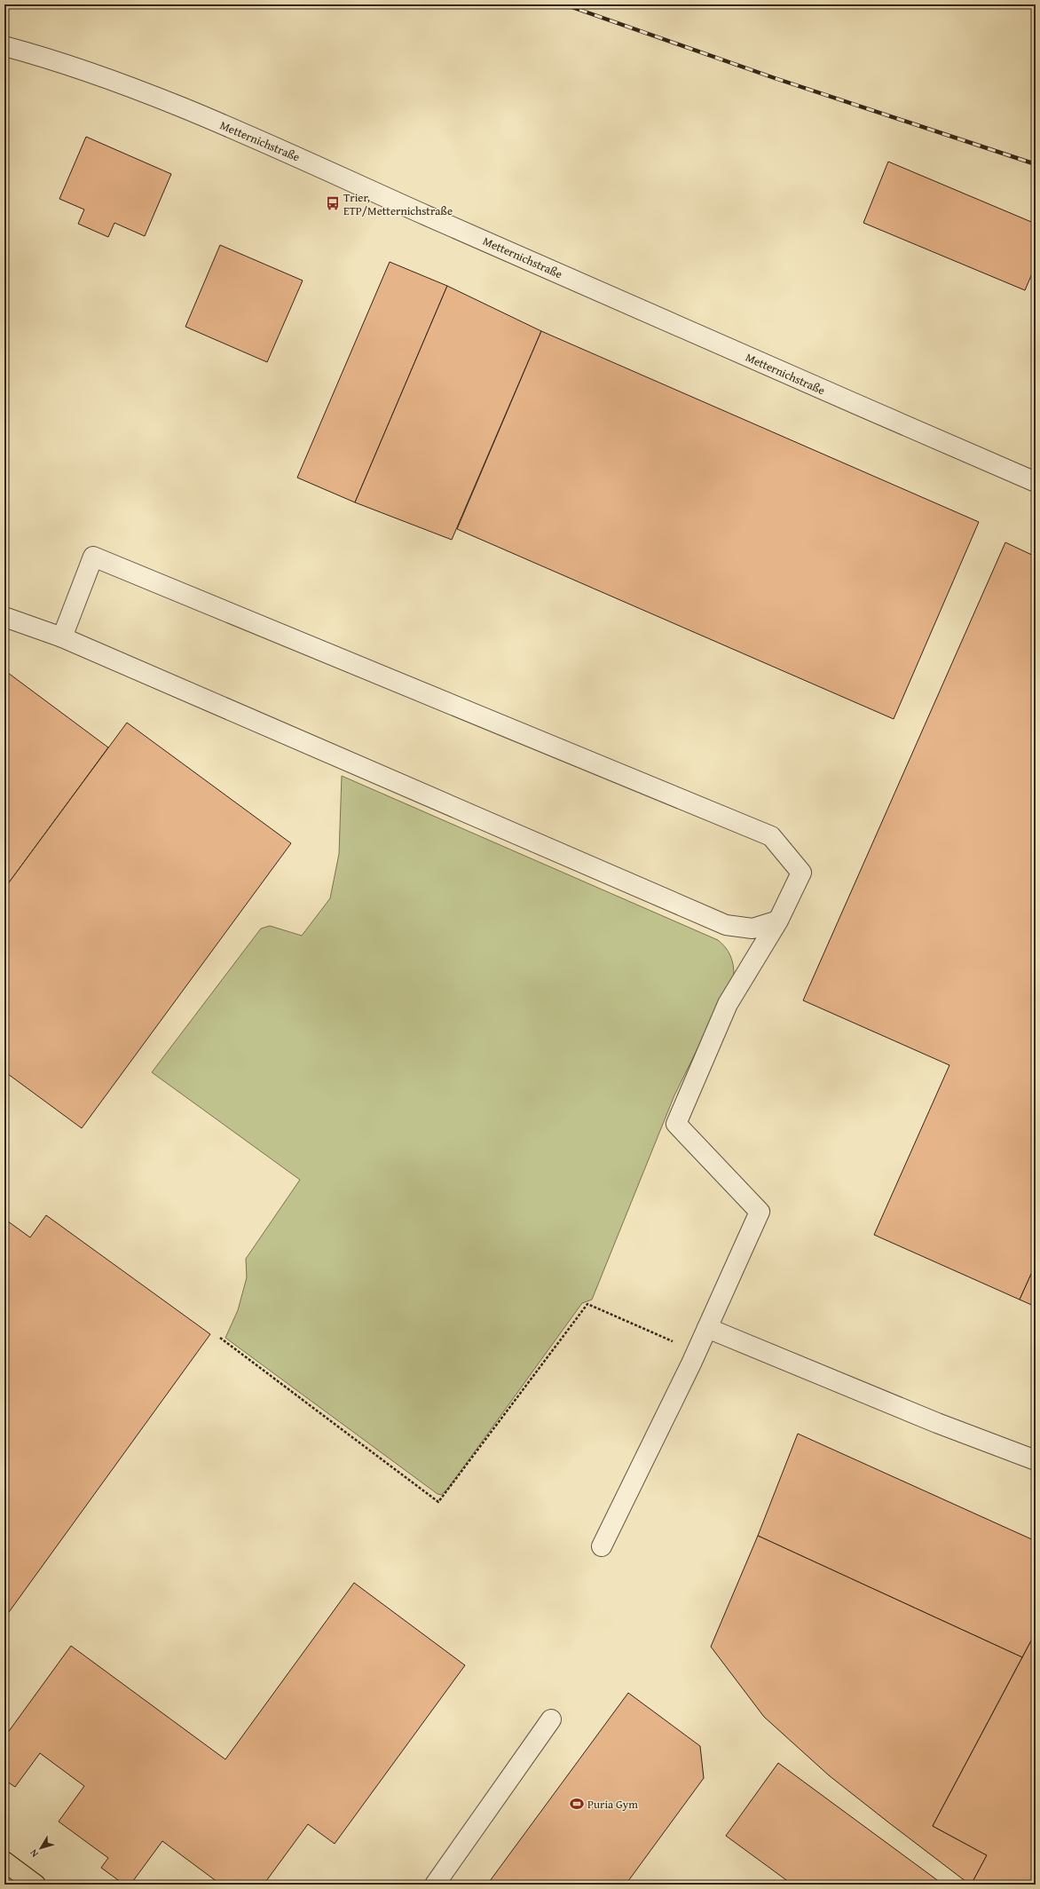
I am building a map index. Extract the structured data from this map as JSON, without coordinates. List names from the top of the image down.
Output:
{
  "streets": {
    "street": ["Metternichstraße"]
  },
  "places": {
    "bus stop": ["Trier, ETP/Metternichstraße"],
    "sports": ["Puria Gym"]
  },
  "north": "bottom left"
}
